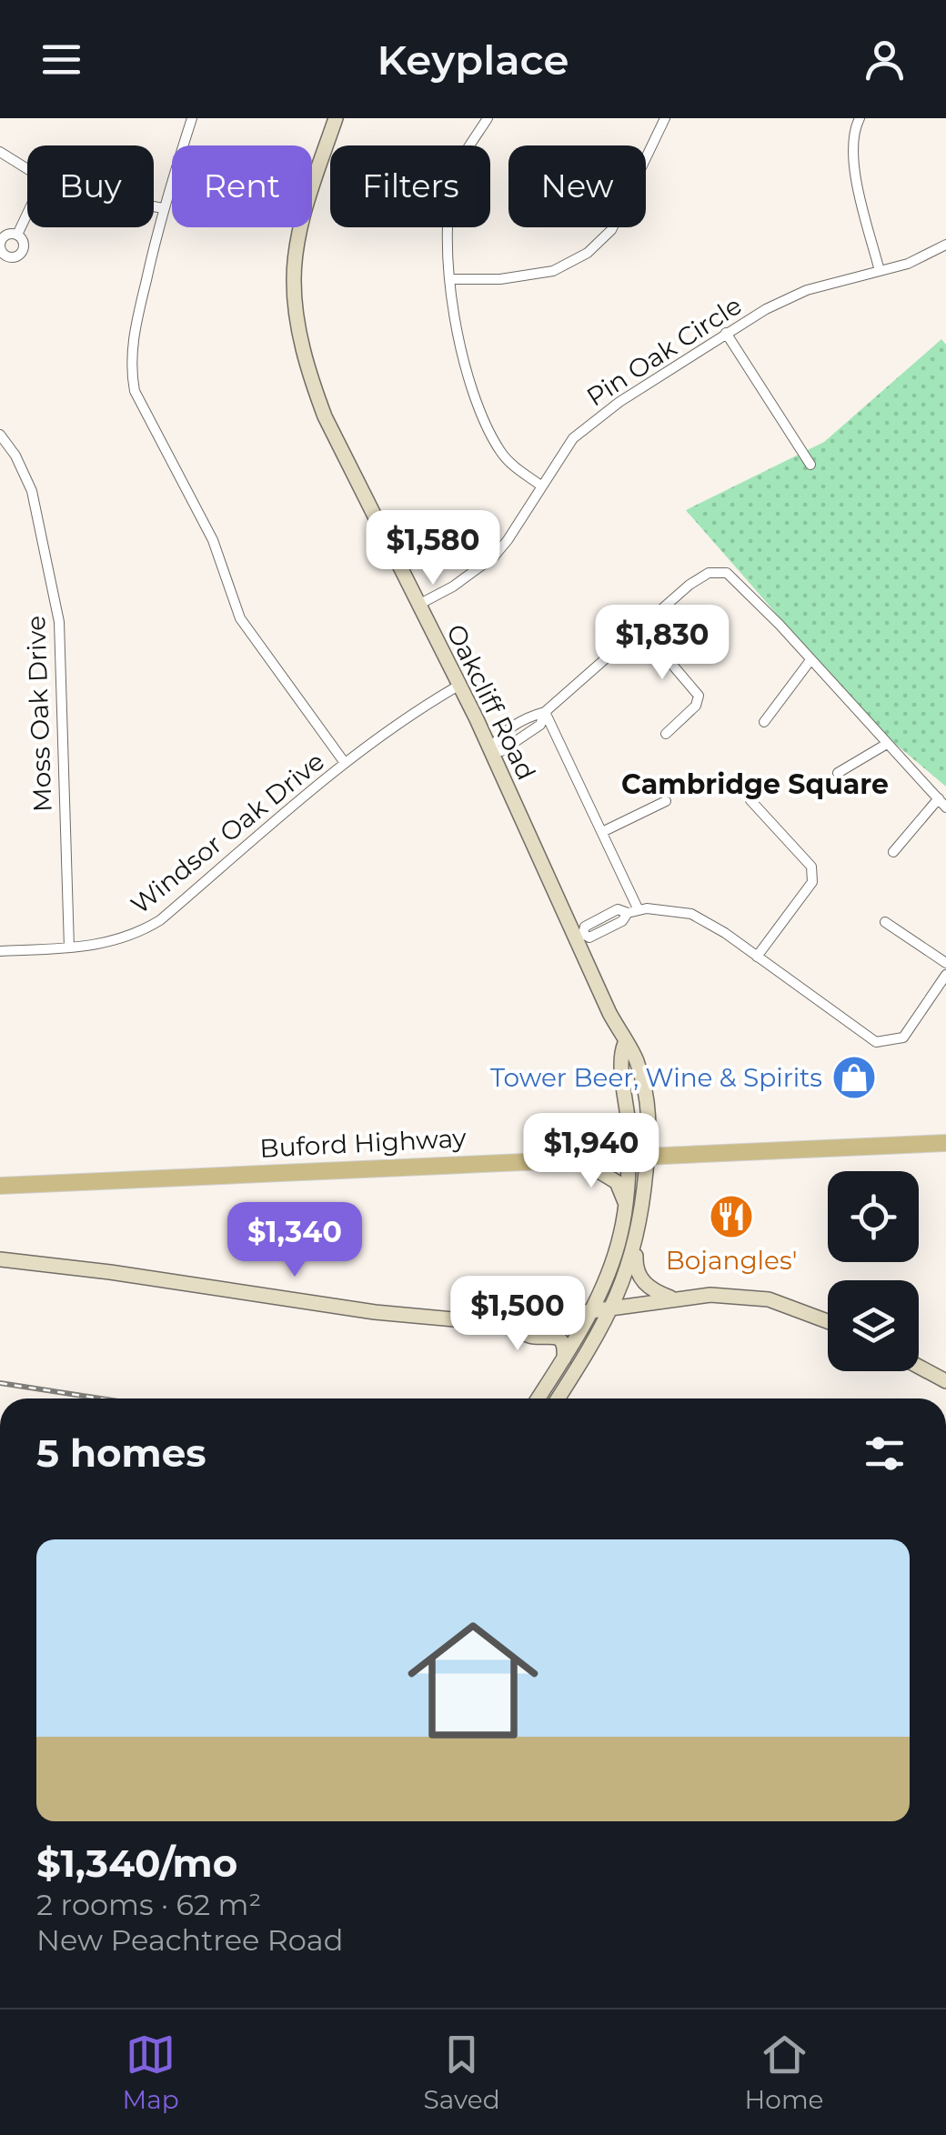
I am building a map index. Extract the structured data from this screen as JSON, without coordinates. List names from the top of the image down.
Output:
{
  "streets": {
    "main road": ["Oakcliff Road", "Buford Highway"],
    "street": ["Pin Oak Circle", "Moss Oak Drive", "Windsor Oak Drive"]
  },
  "crossings": [
    ["Pin Oak Circle", "Oakcliff Road"],
    ["Oakcliff Road", "Windsor Oak Drive"],
    ["Oakcliff Road", "Buford Highway"],
    ["Moss Oak Drive", "Windsor Oak Drive"]
  ],
  "districts": ["Cambridge Square"],
  "places": {
    "shop": ["Tower Beer, Wine & Spirits"],
    "restaurant": ["Bojangles'"]
  },
  "page": {
    "header": "Keyplace",
    "chip": [
      "Buy",
      "Rent",
      "Filters",
      "New"
    ],
    "price": [
      "$1,580",
      "$1,830",
      "$1,940",
      "$1,340",
      "$1,500"
    ],
    "heading": "5 homes",
    "list": [
      {
        "name": "$1,340/mo",
        "note": "2 rooms · 62 m² · New Peachtree Road"
      }
    ],
    "tabs": ["Map", "Saved", "Home"]
  }
}
